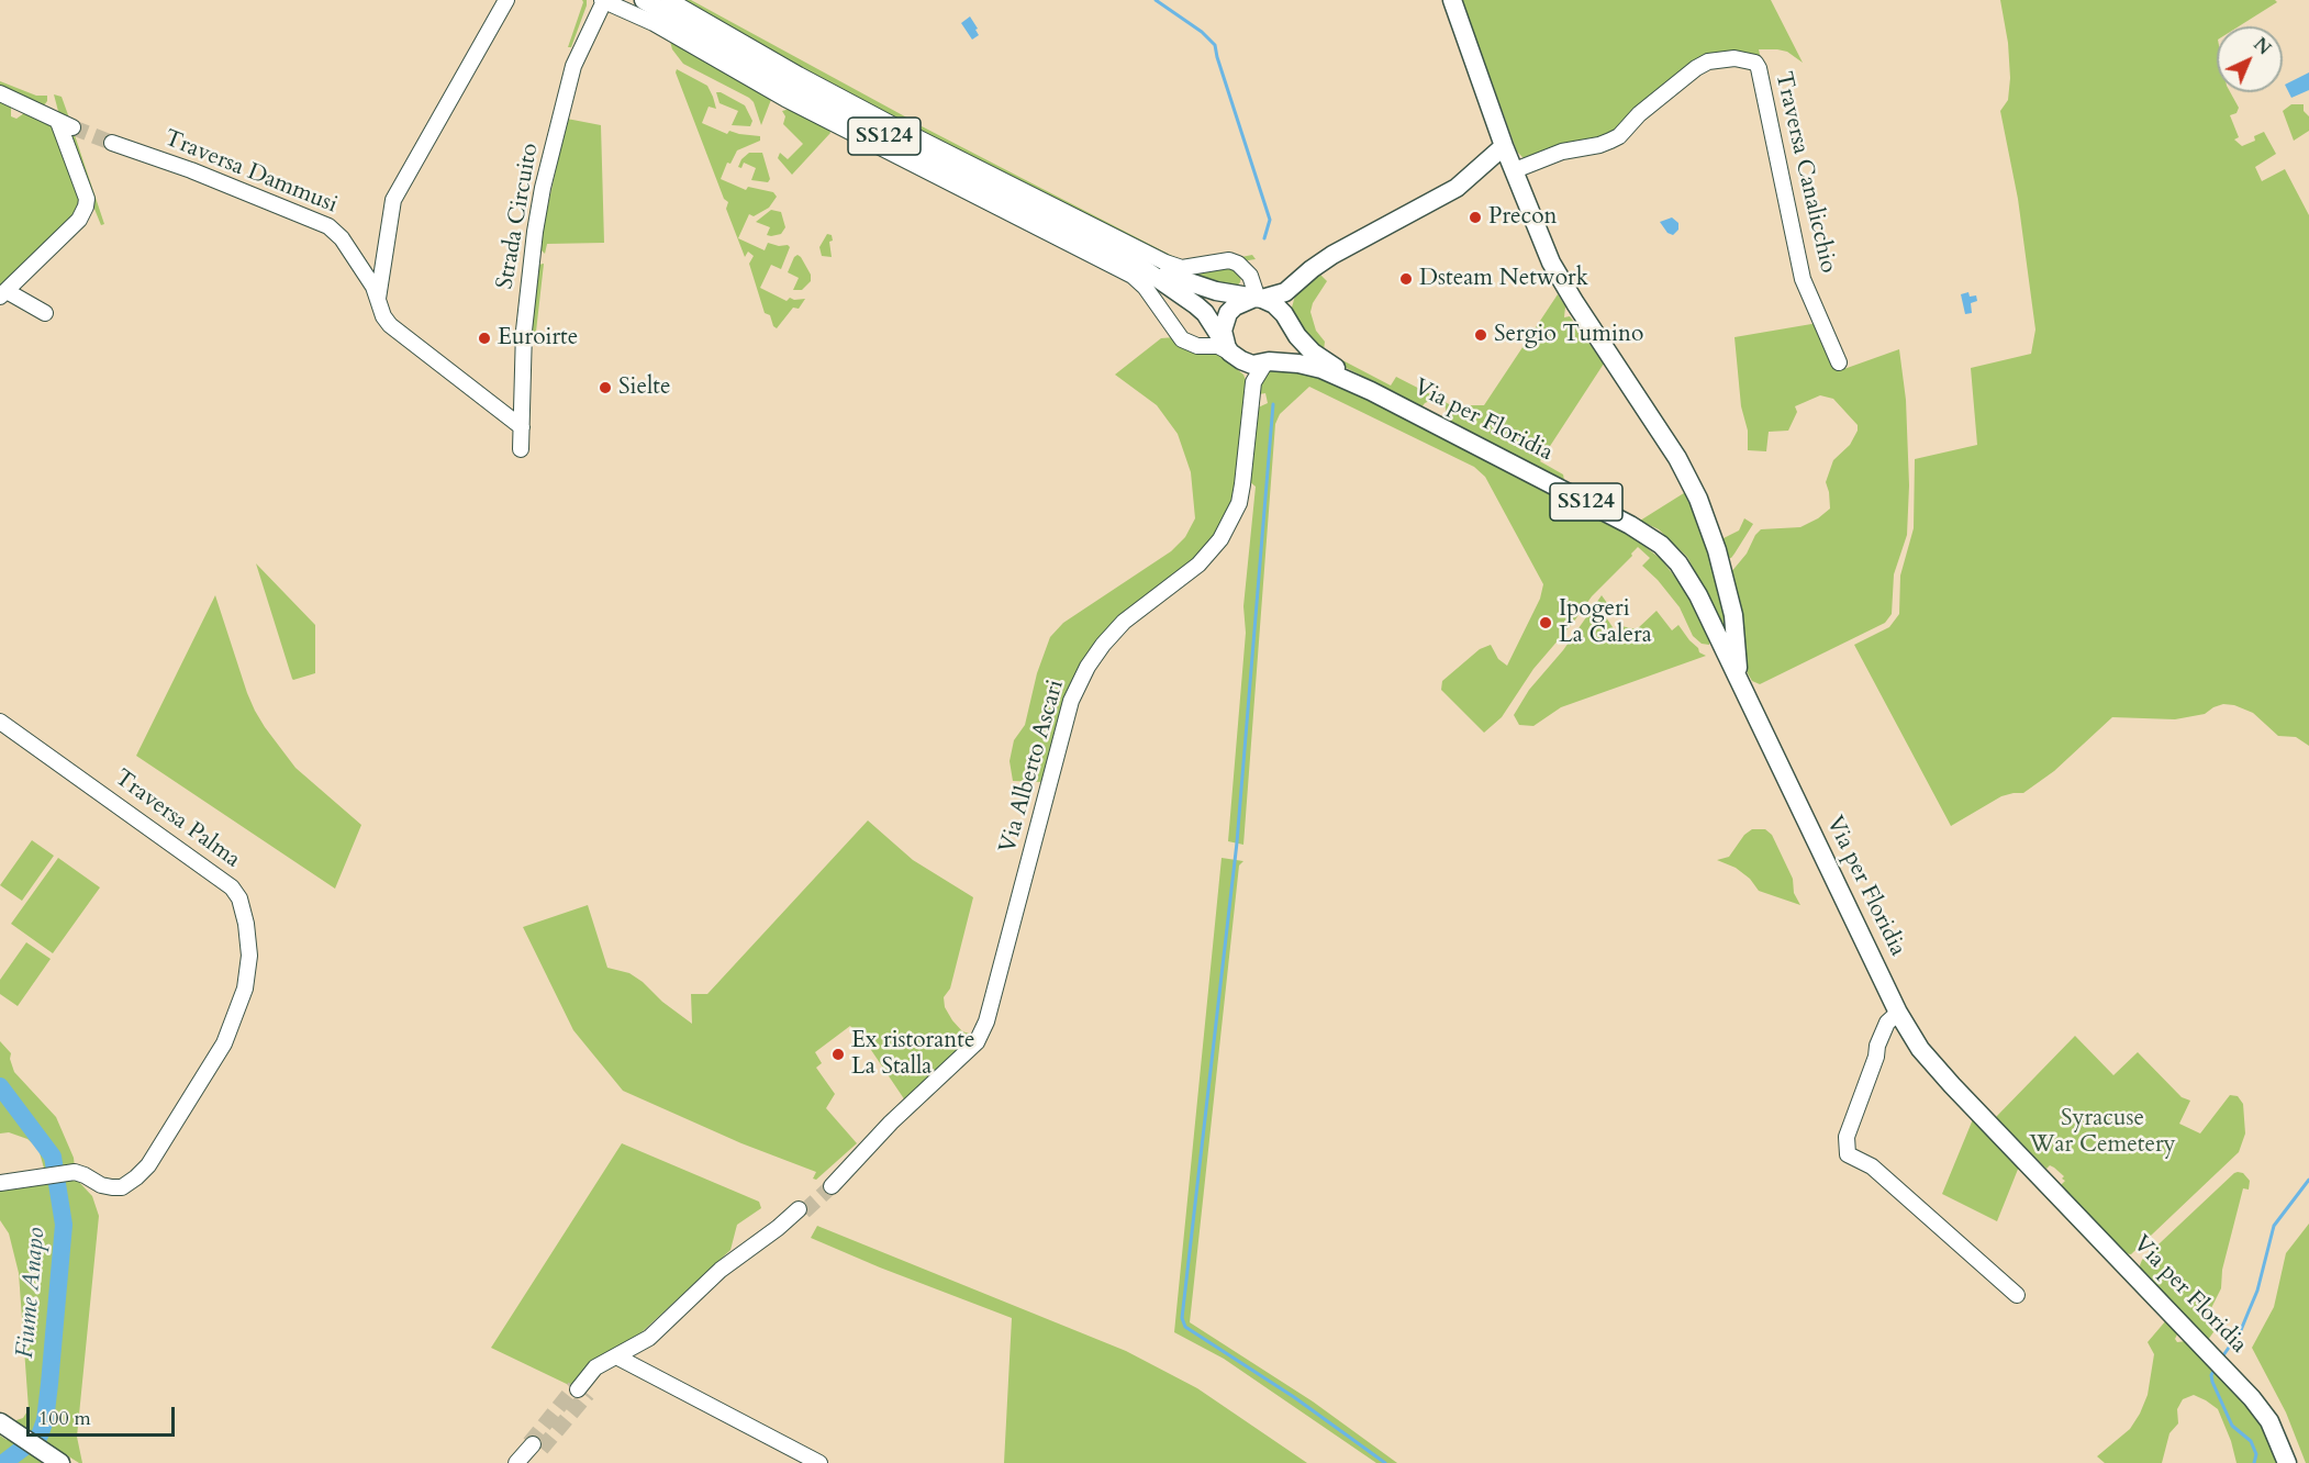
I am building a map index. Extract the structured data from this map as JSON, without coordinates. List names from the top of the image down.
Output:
{
  "streets": {
    "main road": ["SS124", "Via per Floridia"],
    "street": [
      "Traversa Dammusi",
      "Traversa Canalicchio",
      "Strada Circuito",
      "Via Alberto Ascari",
      "Traversa Palma"
    ]
  },
  "crossings": [
    ["Traversa Dammusi", "Strada Circuito"]
  ],
  "water": ["Fiume Anapo"],
  "parks": ["Syracuse War Cemetery"],
  "places": [
    "Precon",
    "Dsteam Network",
    "Sergio Tumino",
    "Euroirte",
    "Sielte",
    "Ipogeri La Galera",
    "Ex ristorante La Stalla"
  ],
  "scale_bar": "100 m",
  "north": "top right"
}
